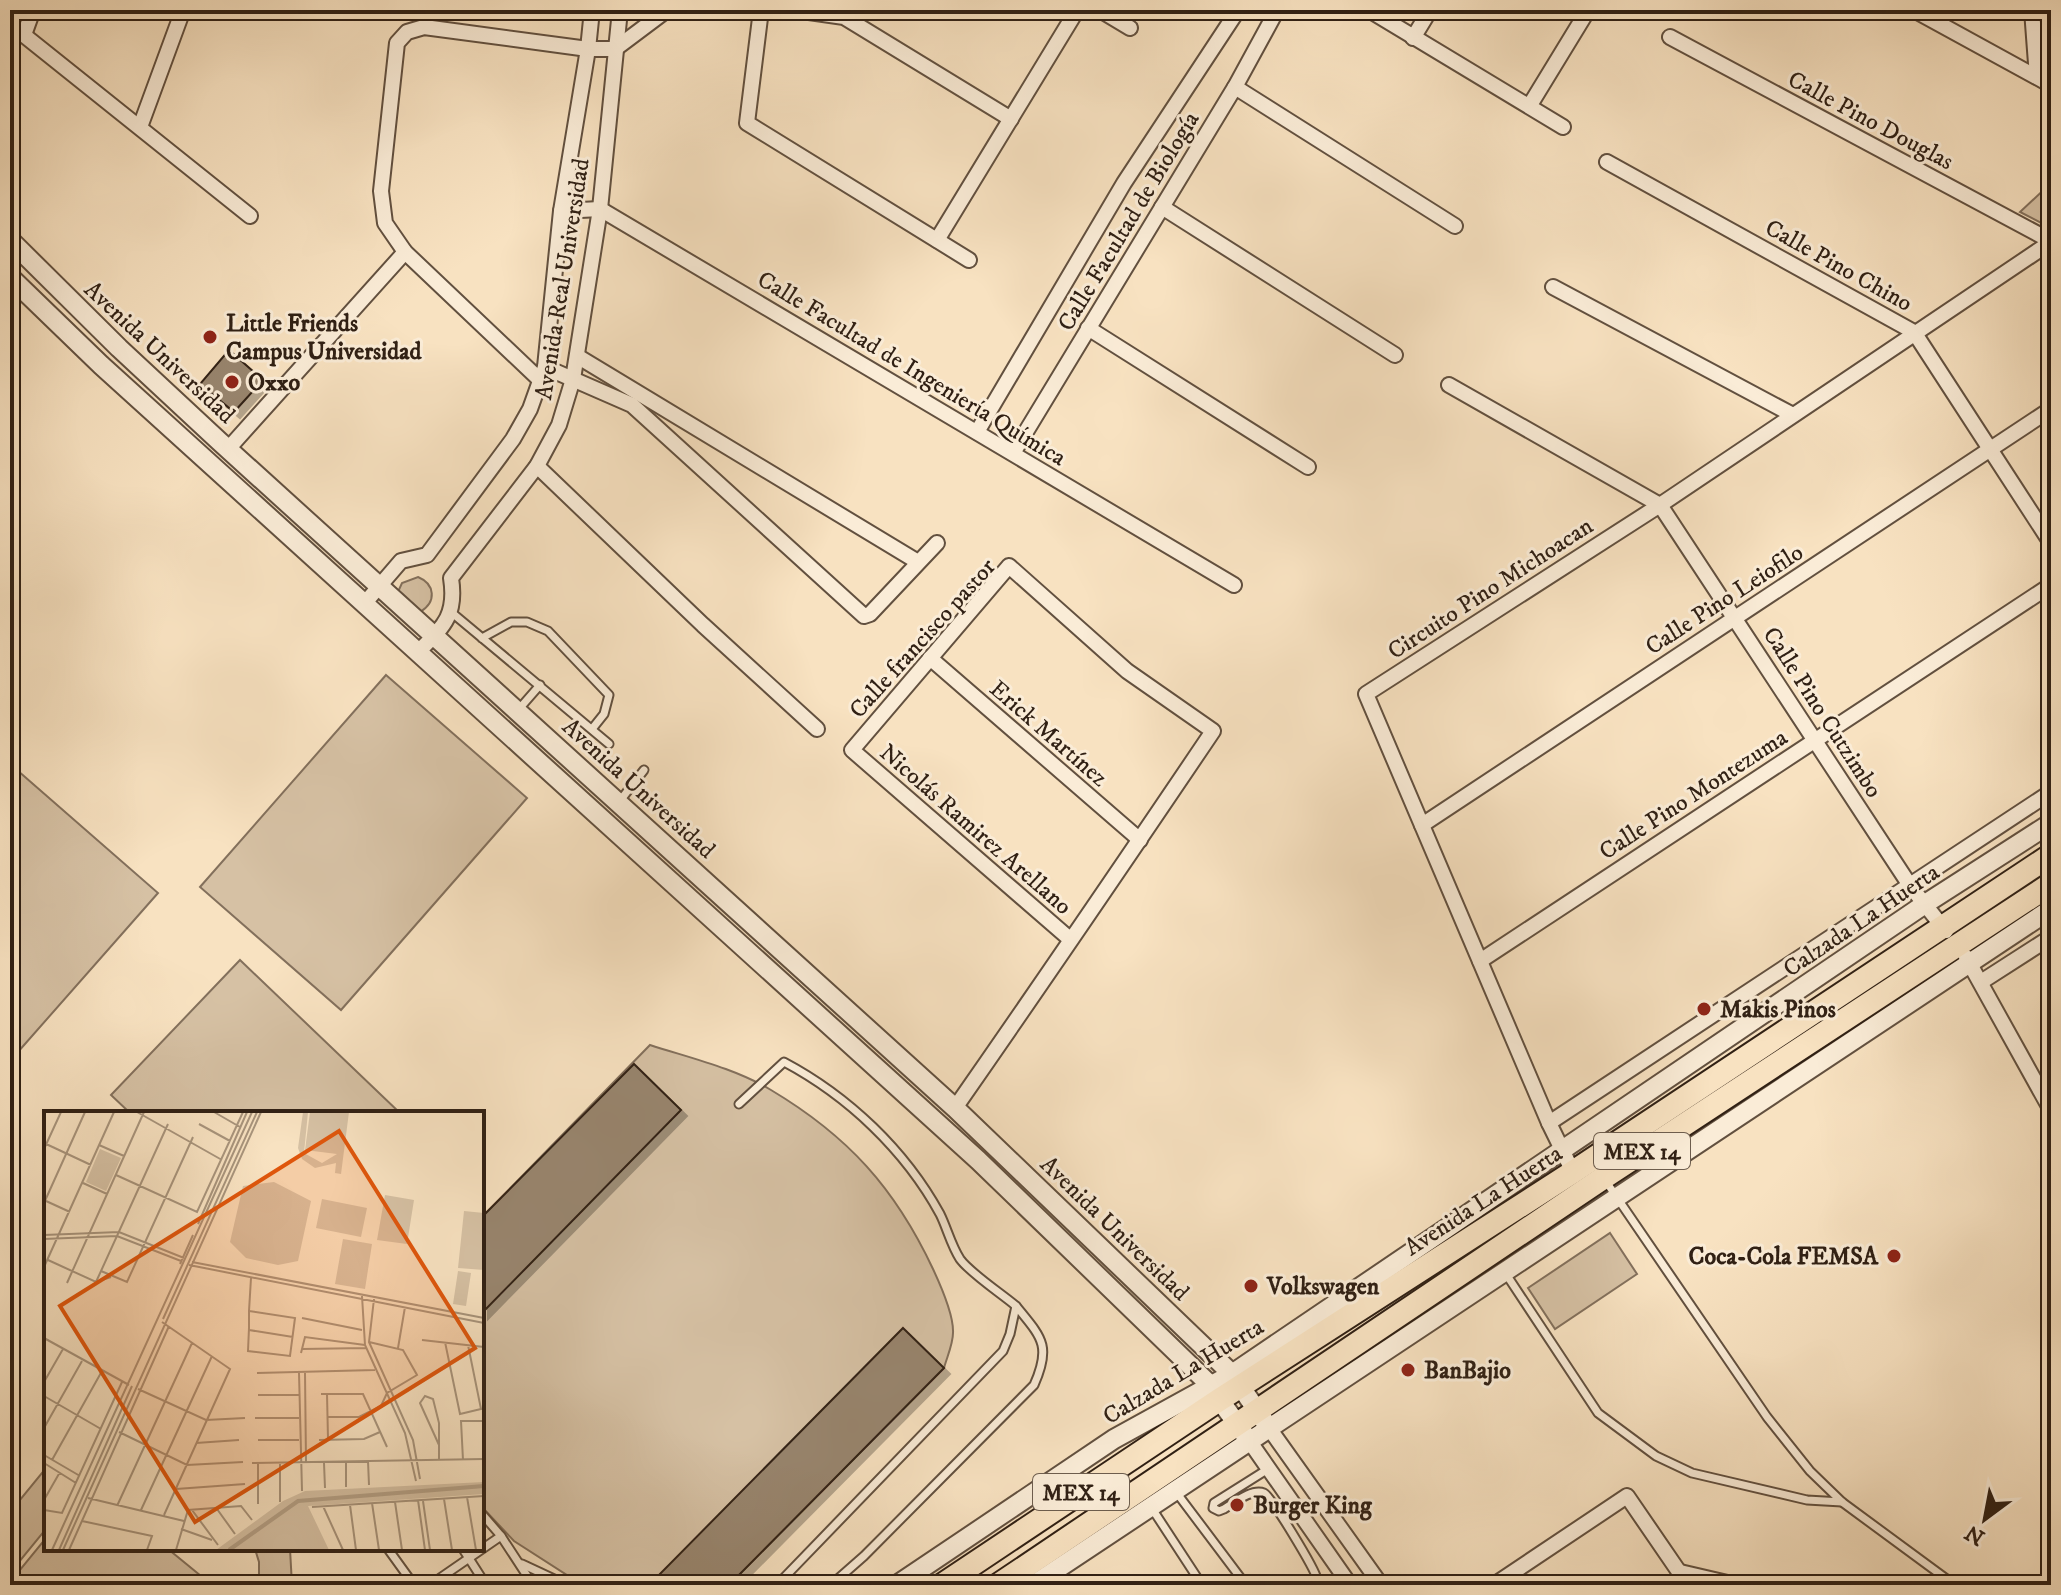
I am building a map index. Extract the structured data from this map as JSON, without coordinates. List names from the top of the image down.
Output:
{
  "streets": {
    "main road": ["MEX 14", "Avenida La Huerta"],
    "street": [
      "Calle Pino Douglas",
      "Calle Facultad de Biología",
      "Calle Pino Chino",
      "Avenida Real Universidad",
      "Avenida Universidad",
      "Calle Facultad de Ingenierίa Quίmica",
      "Circuito Pino Michoacan",
      "Calle Pino Leiofilo",
      "Calle francisco pastor",
      "Calle Pino Cutzimbo",
      "Erick Martínez",
      "Calle Pino Montezuma",
      "Nicolás Ramirez Arellano",
      "Calzada La Huerta"
    ]
  },
  "crossings": [
    ["Calle Pino Douglas", "Circuito Pino Michoacan"],
    ["Calle Facultad de Biología", "Calle Facultad de Ingenierίa Quίmica"],
    ["Calle Pino Chino", "Circuito Pino Michoacan"],
    ["Calle Pino Chino", "Calle Pino Leiofilo"],
    ["Avenida Real Universidad", "Avenida Universidad"],
    ["Avenida Real Universidad", "Calle Facultad de Ingenierίa Quίmica"],
    ["Avenida Universidad", "Calzada La Huerta"],
    ["Avenida Universidad", "Avenida La Huerta"],
    ["Circuito Pino Michoacan", "Calle Pino Leiofilo"],
    ["Circuito Pino Michoacan", "Calle Pino Cutzimbo"],
    ["Circuito Pino Michoacan", "Calle Pino Montezuma"],
    ["Circuito Pino Michoacan", "Calzada La Huerta"],
    ["Circuito Pino Michoacan", "Avenida La Huerta"],
    ["Calle Pino Leiofilo", "Calle Pino Cutzimbo"],
    ["Calle francisco pastor", "Erick Martínez"],
    ["Calle francisco pastor", "Nicolás Ramirez Arellano"],
    ["Calle Pino Cutzimbo", "Calle Pino Montezuma"],
    ["Calle Pino Cutzimbo", "Calzada La Huerta"],
    ["Calle Pino Cutzimbo", "Avenida La Huerta"],
    ["Calzada La Huerta", "Avenida La Huerta"]
  ],
  "places": [
    "Little Friends Campus Universidad",
    "Oxxo",
    "Makis Pinos",
    "Coca-Cola FEMSA",
    "Volkswagen",
    "BanBajio",
    "Burger King"
  ],
  "north": "bottom left"
}
